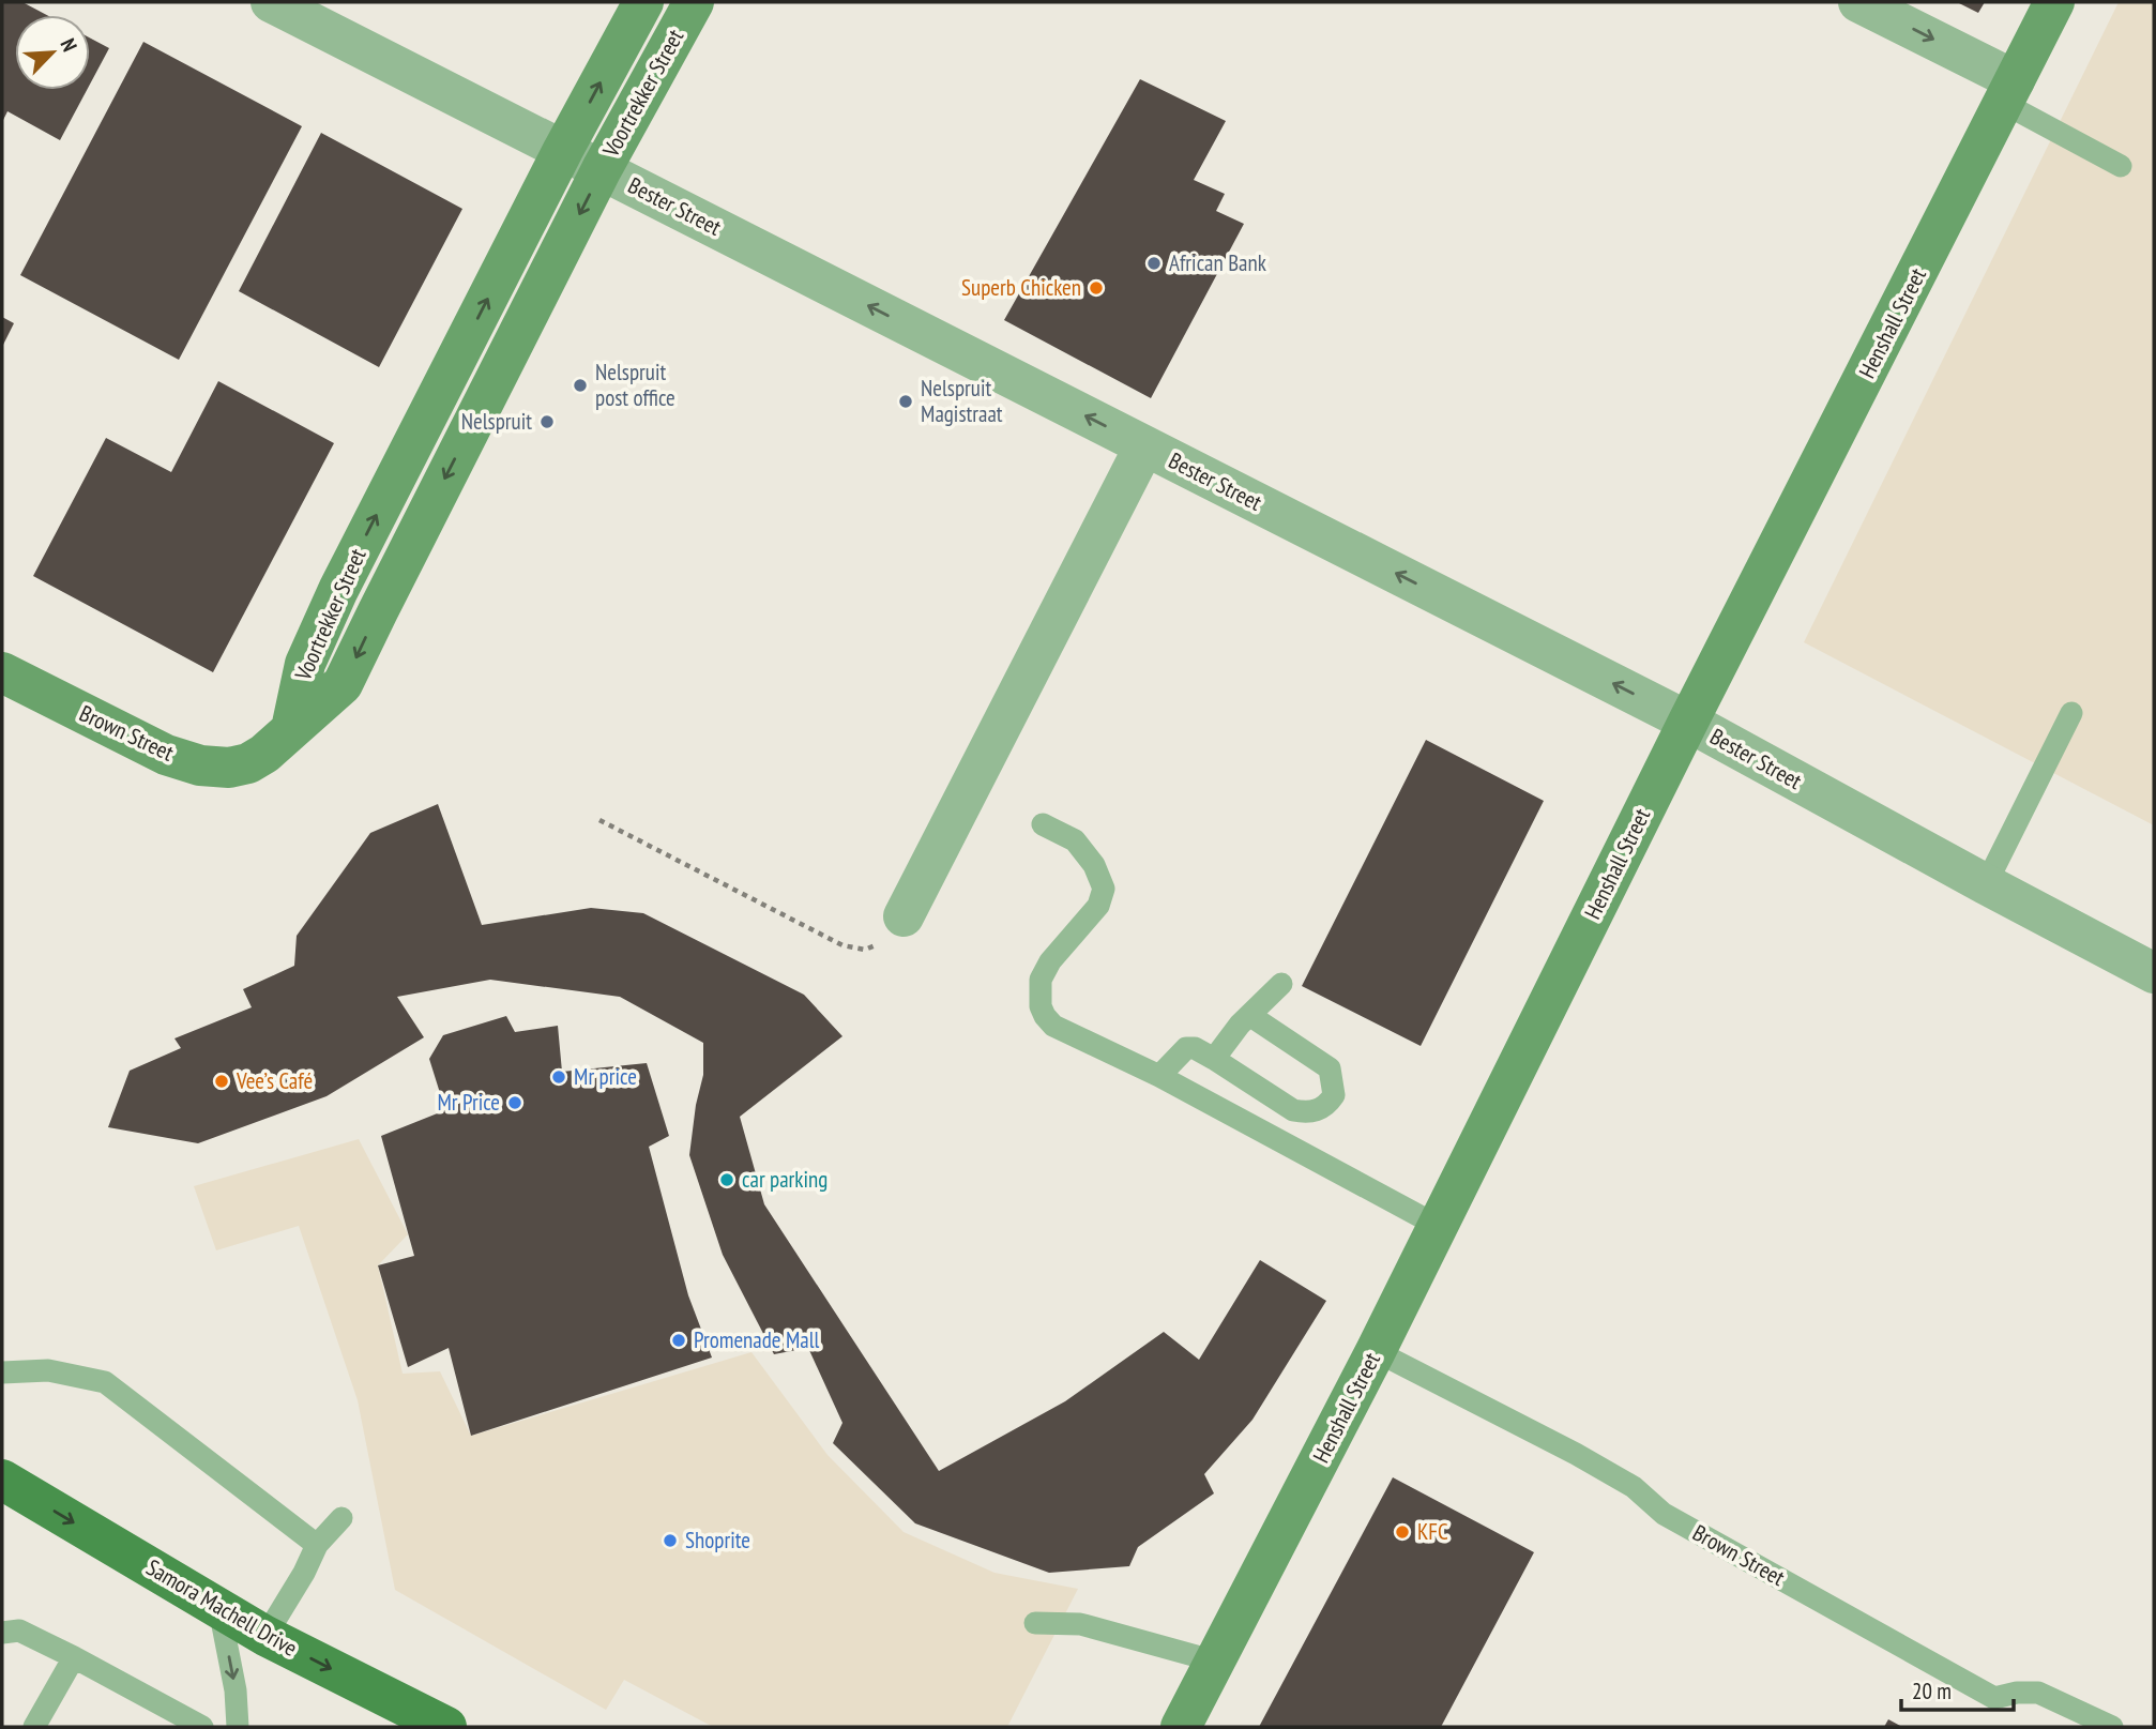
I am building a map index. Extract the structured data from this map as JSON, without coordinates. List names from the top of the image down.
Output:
{
  "streets": {
    "main road": ["Samora Machell Drive"],
    "street": [
      "Voortrekker Street",
      "Bester Street",
      "Henshall Street",
      "Brown Street"
    ]
  },
  "crossings": [
    ["Voortrekker Street", "Bester Street"],
    ["Voortrekker Street", "Brown Street"],
    ["Bester Street", "Henshall Street"],
    ["Henshall Street", "Brown Street"]
  ],
  "one_way": ["Bester Street", "Samora Machell Drive"],
  "places": [
    "African Bank",
    "Superb Chicken",
    "Nelspruit post office",
    "Nelspruit Magistraat",
    "Nelspruit",
    "Mr price",
    "Vee’s Café",
    "Mr Price",
    "car parking",
    "Promenade Mall",
    "KFC",
    "Shoprite"
  ],
  "scale_bar": "20 m",
  "north": "top right"
}
